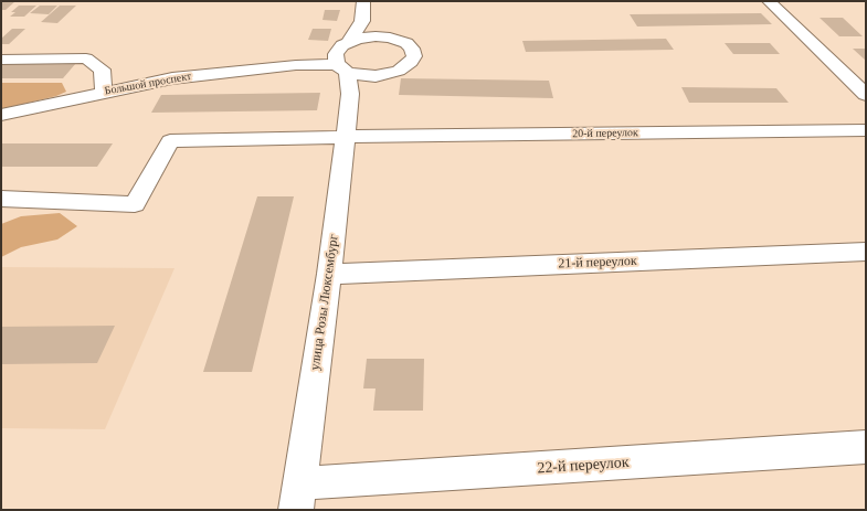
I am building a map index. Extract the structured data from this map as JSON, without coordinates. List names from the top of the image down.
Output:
{
  "streets": {
    "street": [
      "Большой проспект",
      "20-й переулок",
      "21-й переулок",
      "улица Розы Люксембург",
      "22-й переулок"
    ]
  },
  "crossings": [
    ["Большой проспект", "улица Розы Люксембург"],
    ["20-й переулок", "улица Розы Люксембург"],
    ["21-й переулок", "улица Розы Люксембург"],
    ["улица Розы Люксембург", "22-й переулок"]
  ]
}
